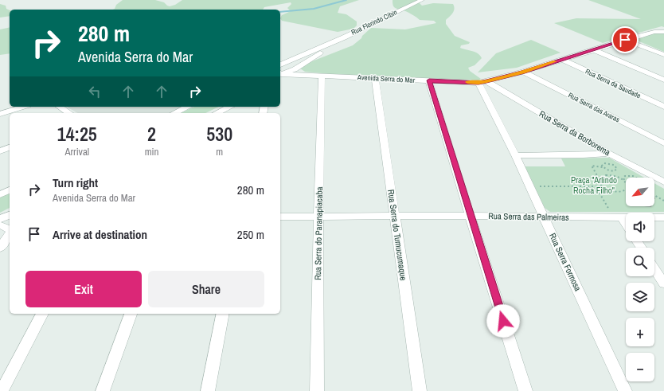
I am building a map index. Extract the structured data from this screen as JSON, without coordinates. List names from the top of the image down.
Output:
{
  "streets": {
    "street": [
      "Rua Florindo Cibin",
      "Avenida Serra do Mar",
      "Rua Serra da Saudade",
      "Rua Serra das Araras",
      "Rua Serra da Borborema",
      "Rua Serra das Palmeiras",
      "Rua Serra do Paranapiacaba",
      "Rua Serra do Tumucumaque",
      "Rua Serra Formosa"
    ]
  },
  "crossings": [
    ["Avenida Serra do Mar", "Rua Serra da Saudade"],
    ["Avenida Serra do Mar", "Rua Serra das Araras"],
    ["Avenida Serra do Mar", "Rua Serra da Borborema"],
    ["Avenida Serra do Mar", "Rua Serra do Paranapiacaba"],
    ["Avenida Serra do Mar", "Rua Serra do Tumucumaque"],
    ["Avenida Serra do Mar", "Rua Serra Formosa"],
    ["Rua Serra das Palmeiras", "Rua Serra do Paranapiacaba"],
    ["Rua Serra das Palmeiras", "Rua Serra do Tumucumaque"],
    ["Rua Serra das Palmeiras", "Rua Serra Formosa"]
  ],
  "parks": ["Praça \"Arlindo Rocha Filho\""],
  "north": "bottom left",
  "page": {
    "turn": ["280 m", "Avenida Serra do Mar"],
    "eta": [
      "14:25",
      "Arrival",
      "2",
      "min",
      "530",
      "m"
    ],
    "list": [
      {
        "name": "Turn right",
        "note": "Avenida Serra do Mar",
        "value": "280 m"
      },
      {
        "name": "Arrive at destination",
        "value": "250 m"
      }
    ],
    "map_buttons": ["+", "−"],
    "buttons": ["Exit", "Share"]
  }
}
